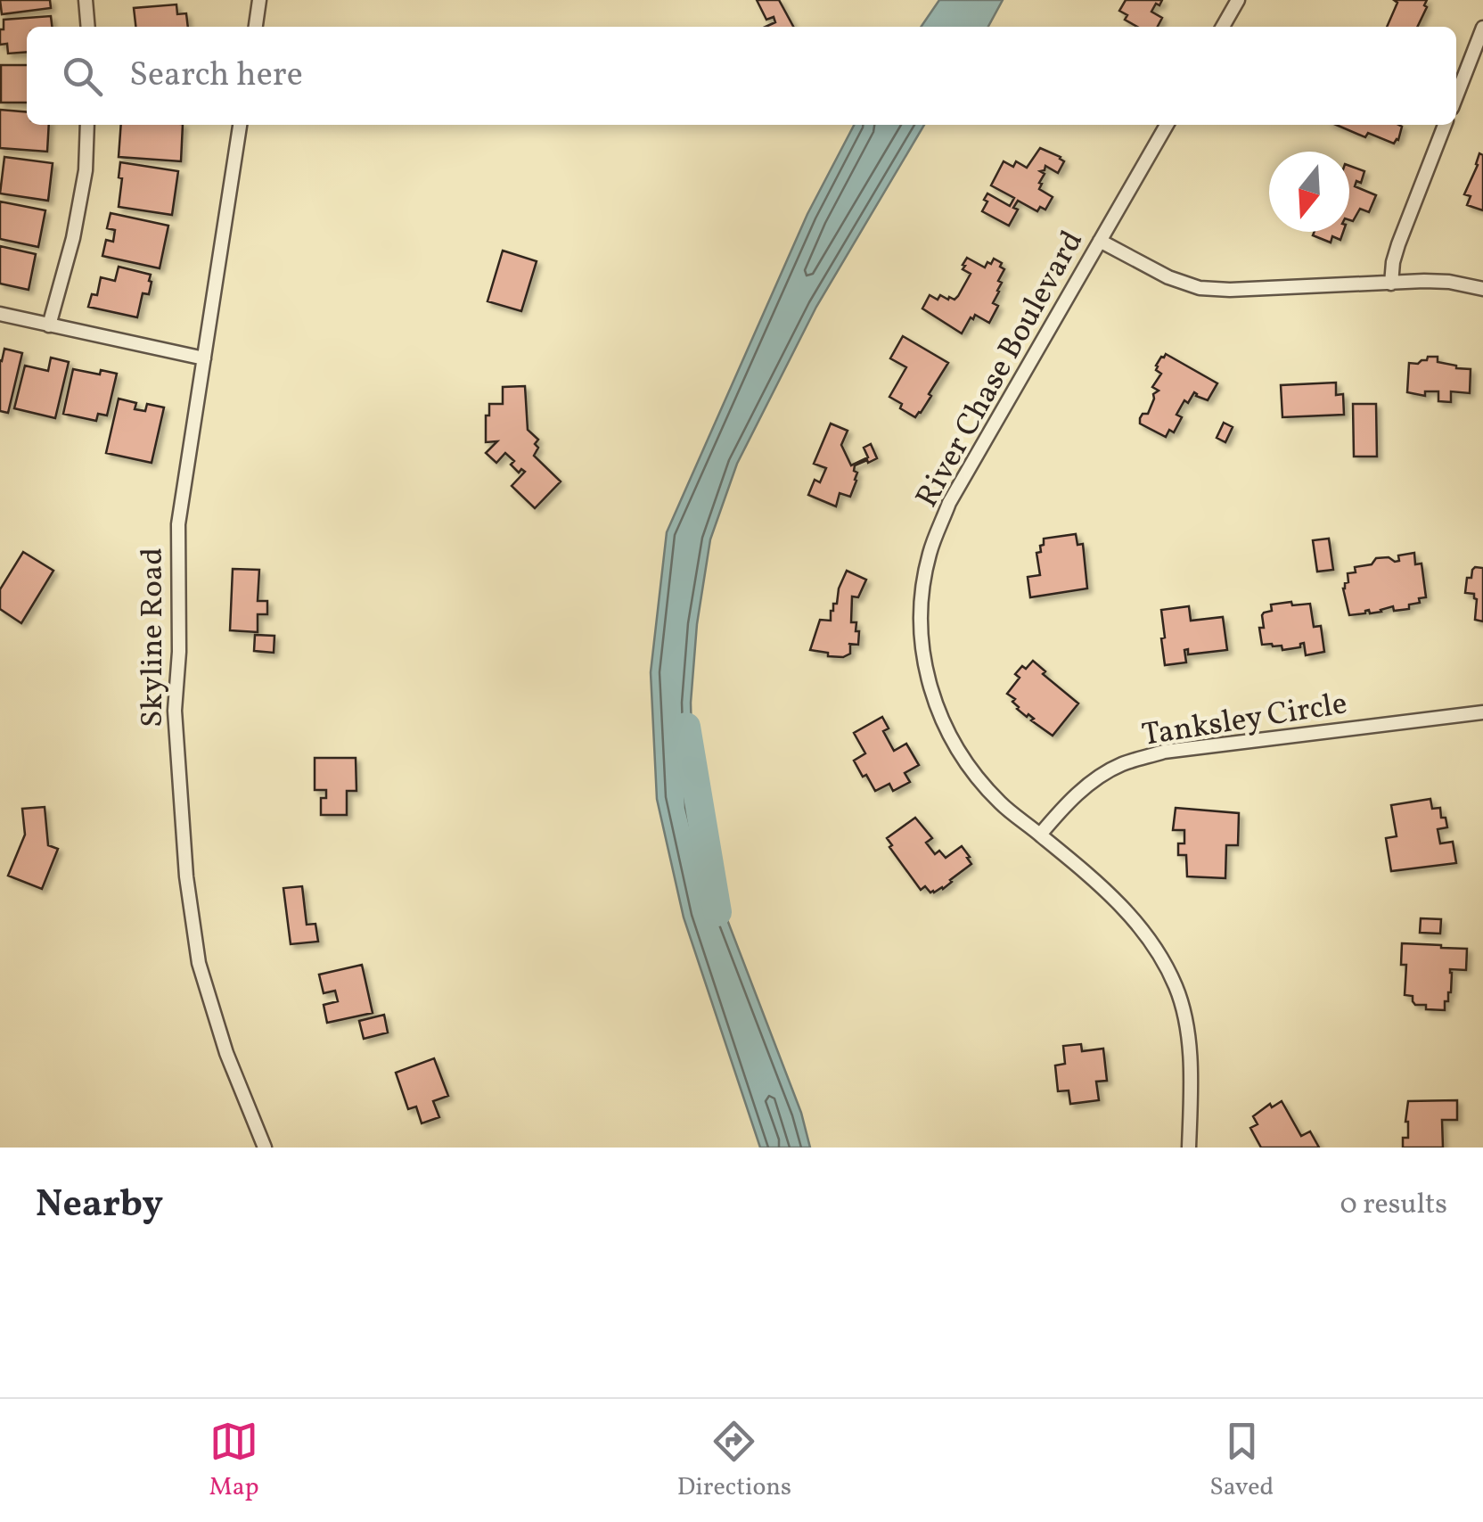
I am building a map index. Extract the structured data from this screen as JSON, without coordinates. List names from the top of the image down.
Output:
{
  "streets": {
    "street": ["River Chase Boulevard", "Skyline Road", "Tanksley Circle"]
  },
  "crossings": [
    ["River Chase Boulevard", "Tanksley Circle"]
  ],
  "north": "bottom",
  "page": {
    "search": "Search here",
    "heading": ["Nearby", "0 results"],
    "nav": ["Map", "Directions", "Saved"]
  }
}
